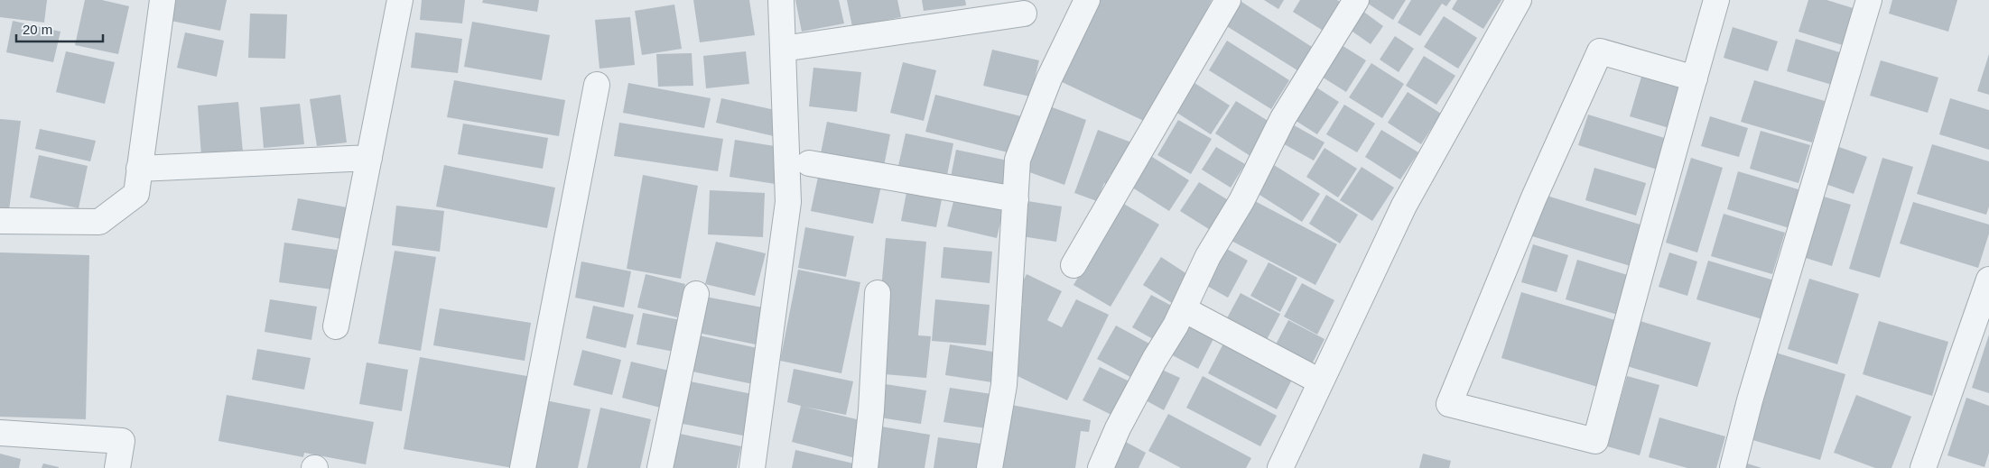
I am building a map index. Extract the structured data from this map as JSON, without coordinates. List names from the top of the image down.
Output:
{
  "scale_bar": "20 m"
}
